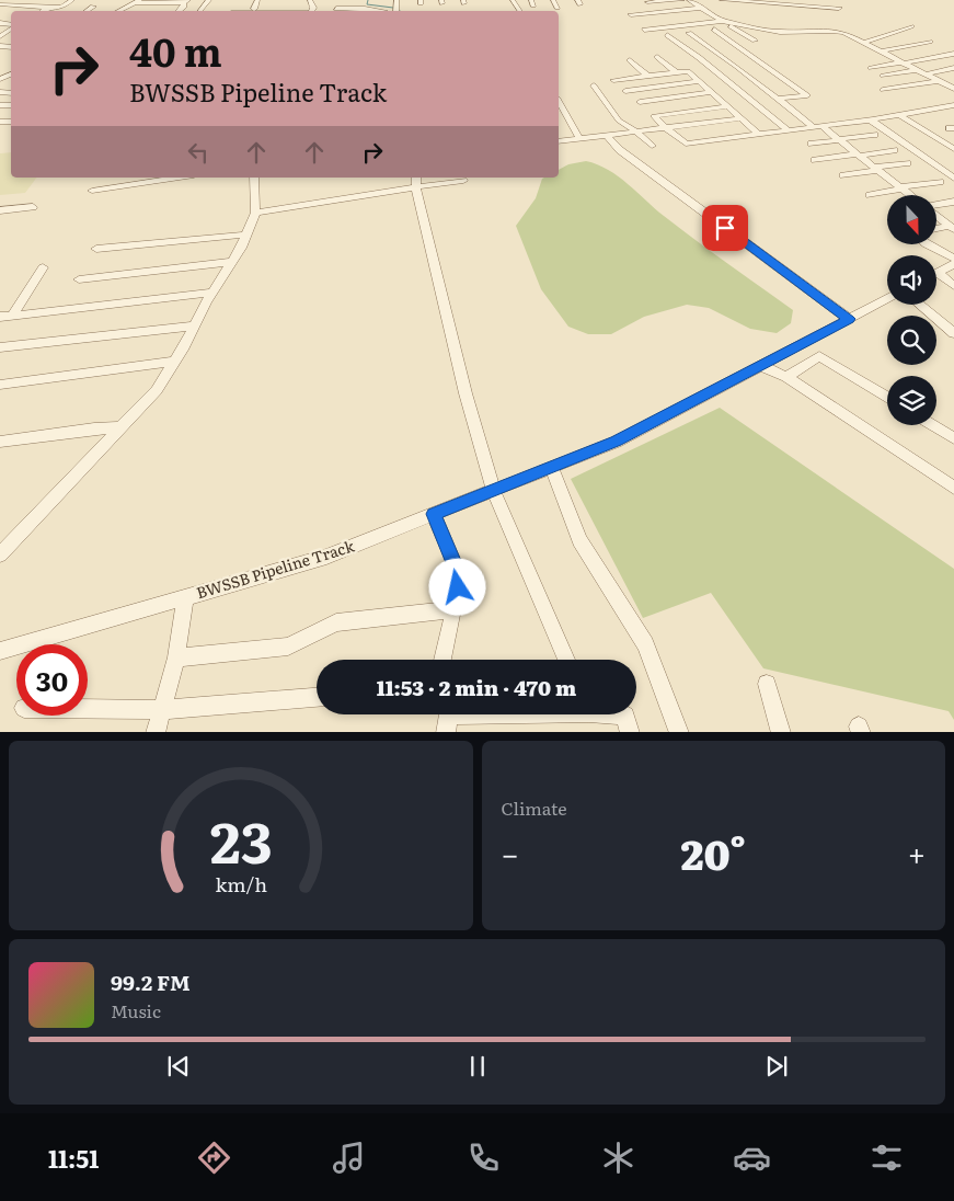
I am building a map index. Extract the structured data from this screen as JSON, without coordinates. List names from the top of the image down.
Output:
{
  "streets": {
    "street": ["BWSSB Pipeline Track"]
  },
  "north": "bottom",
  "page": {
    "turn": ["40 m", "BWSSB Pipeline Track"],
    "limit": "30",
    "trip": "11:53 · 2 min · 470 m",
    "tile": "Climate",
    "heat": ["−", "20°", "+"],
    "song": ["99.2 FM", "Music"],
    "tabs": "11:51",
    "gauge": ["23", "km/h"]
  }
}
